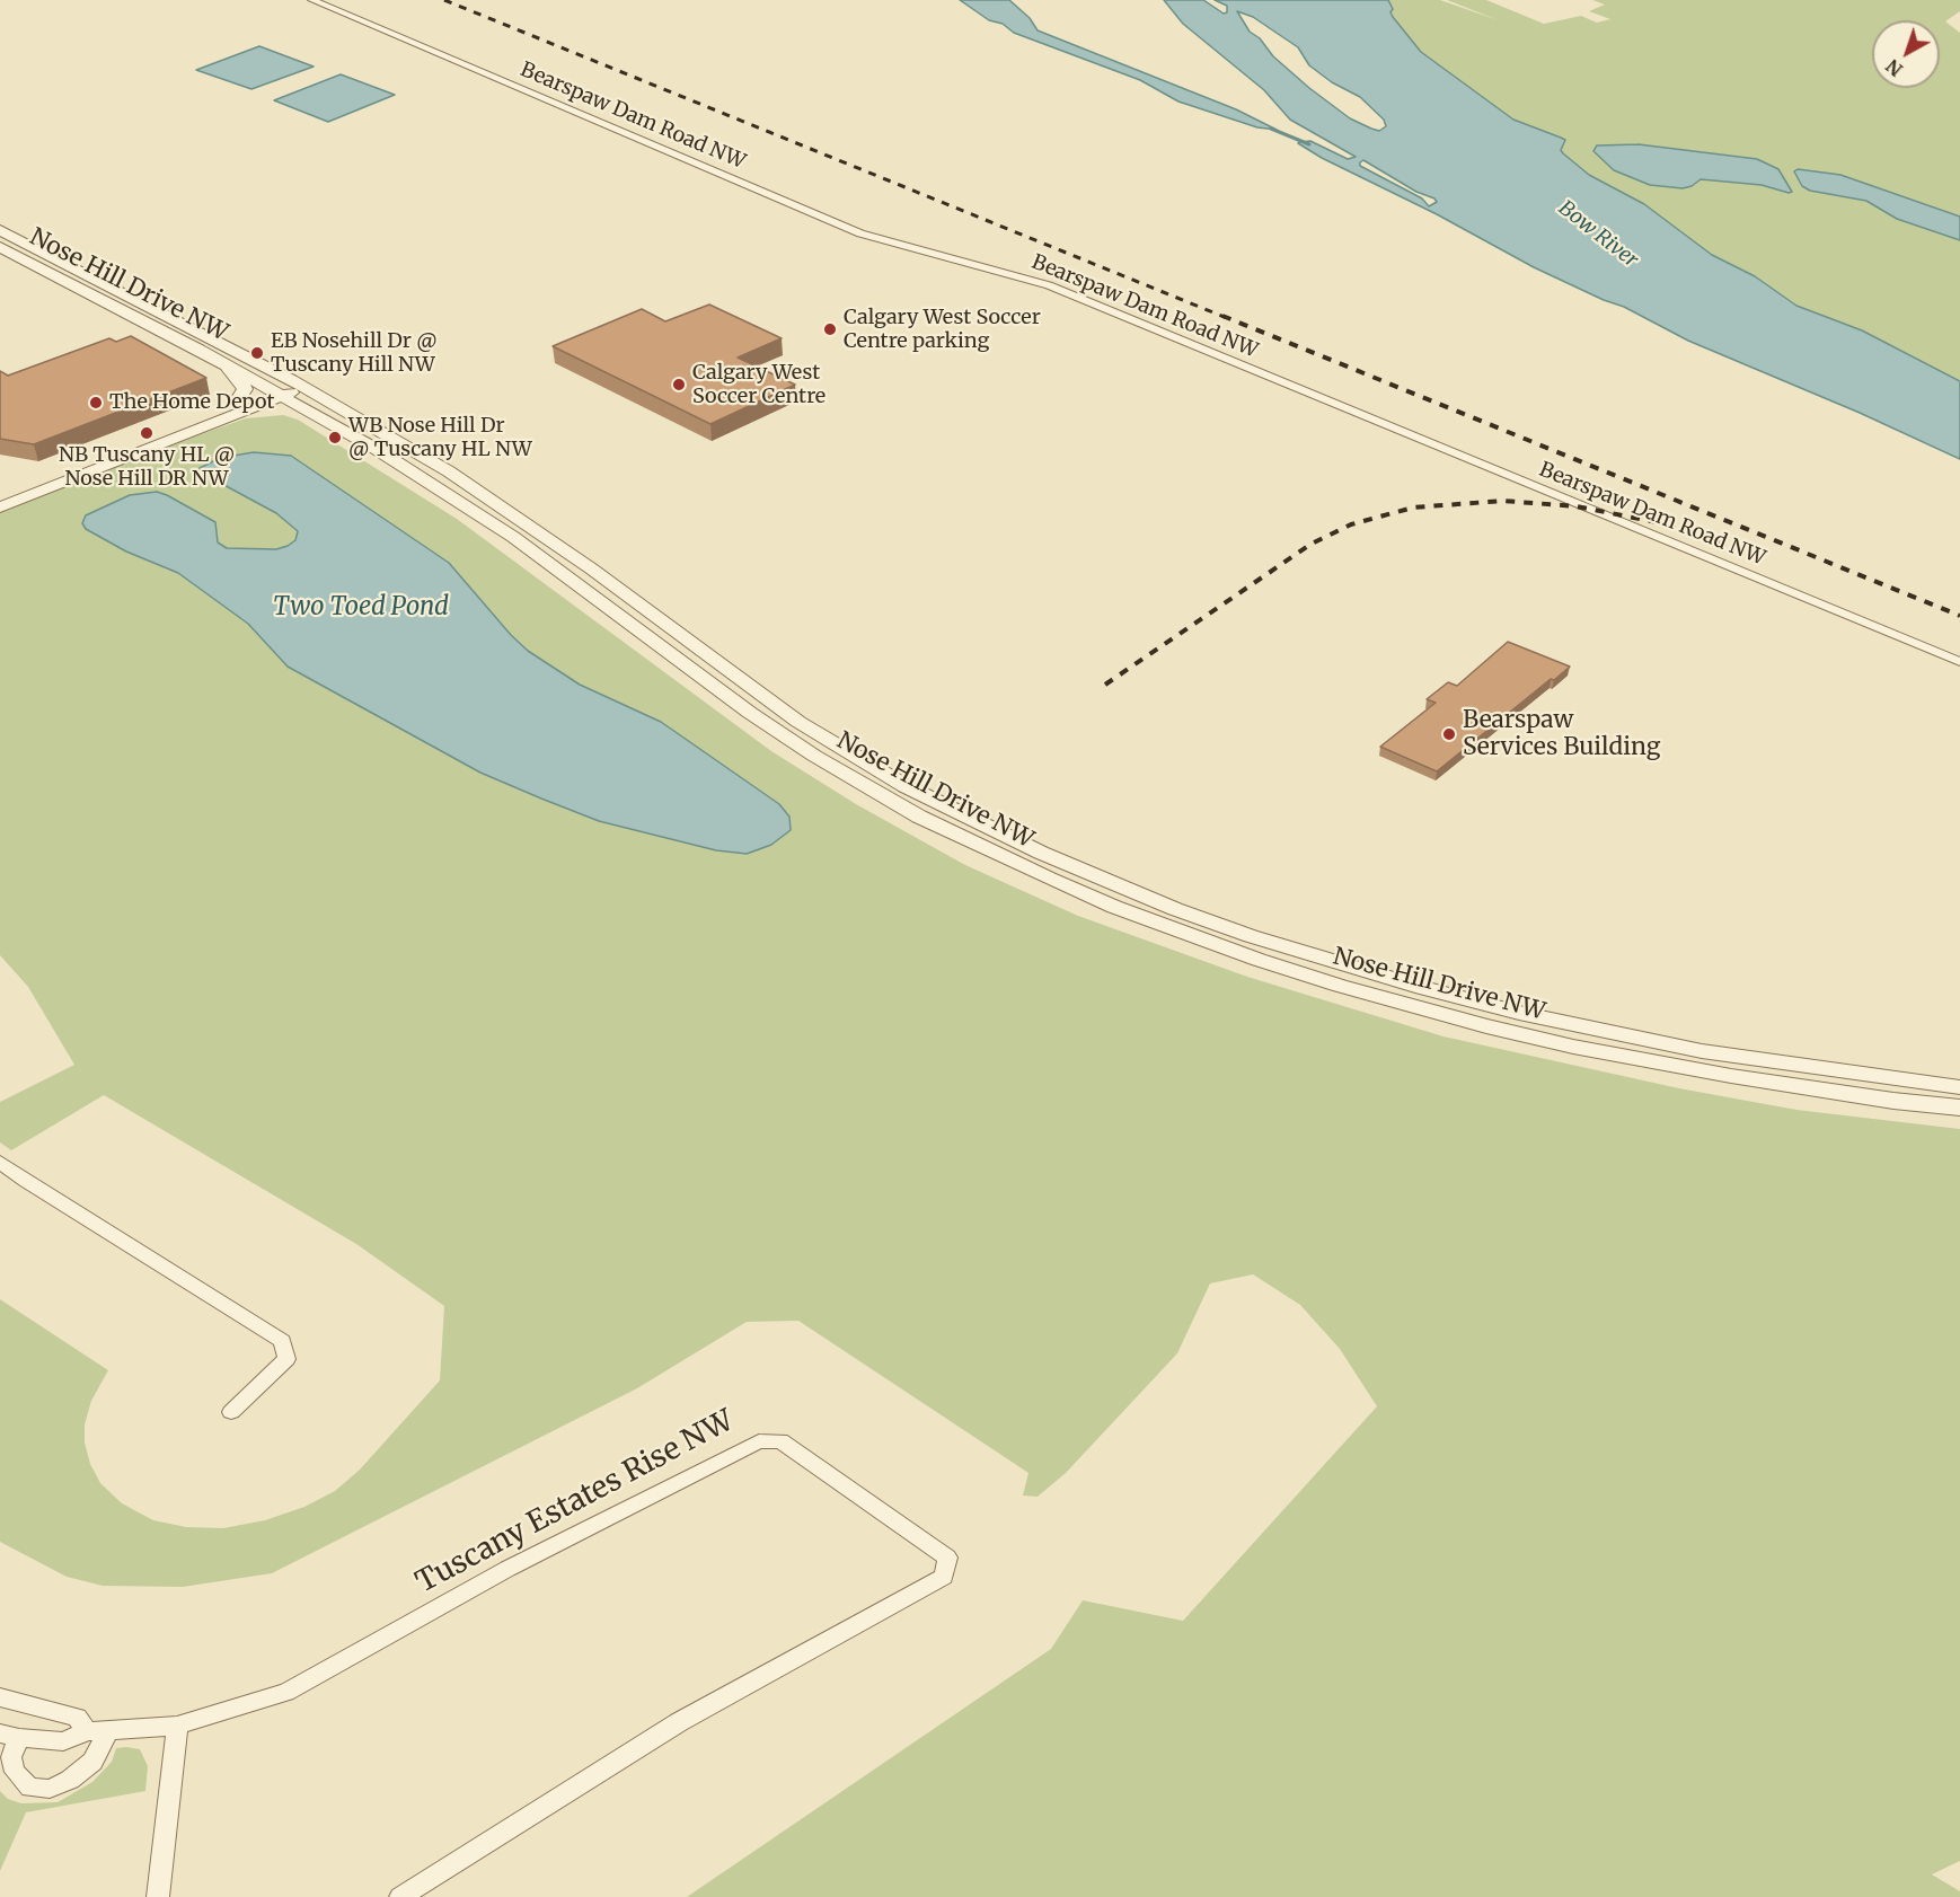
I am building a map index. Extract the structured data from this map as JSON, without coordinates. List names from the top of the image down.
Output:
{
  "streets": {
    "street": ["Bearspaw Dam Road NW", "Nose Hill Drive NW", "Tuscany Estates Rise NW"]
  },
  "water": ["Bow River", "Two Toed Pond"],
  "places": [
    "Calgary West Soccer Centre parking",
    "EB Nosehill Dr @ Tuscany Hill NW",
    "Calgary West Soccer Centre",
    "The Home Depot",
    "NB Tuscany HL @ Nose Hill DR NW",
    "WB Nose Hill Dr @ Tuscany HL NW",
    "Bearspaw Services Building"
  ],
  "north": "bottom left"
}
